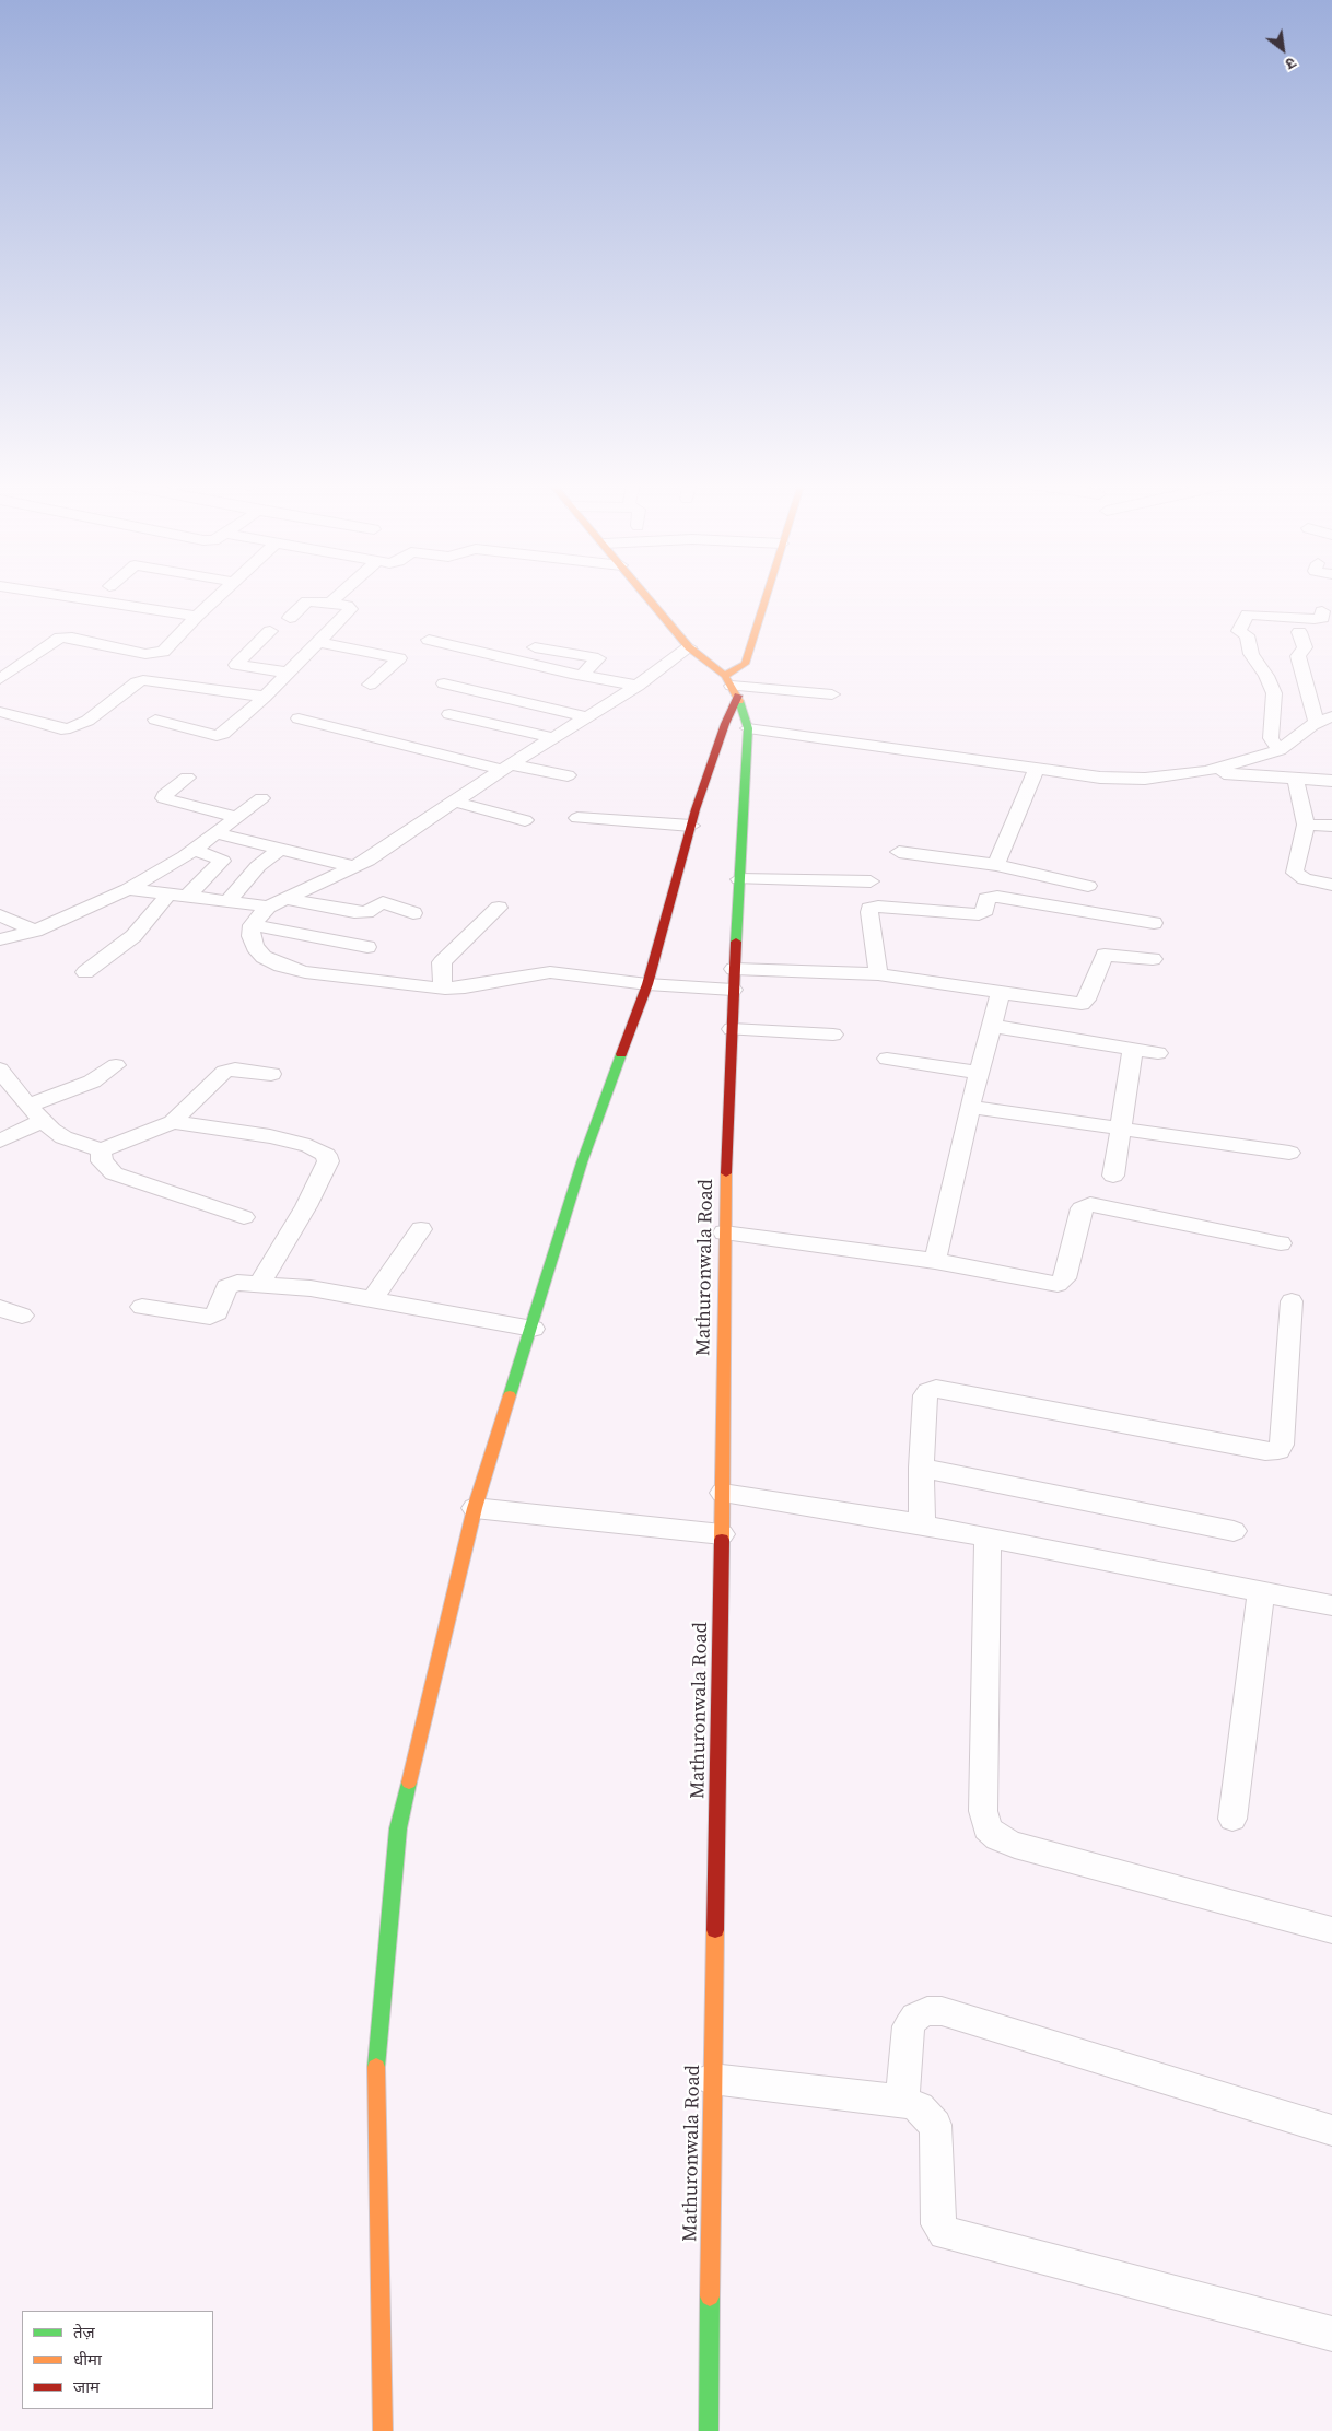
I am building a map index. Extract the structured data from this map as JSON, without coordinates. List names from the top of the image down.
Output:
{
  "streets": {
    "street": ["Mathuronwala Road"]
  },
  "legend": ["तेज़", "धीमा", "जाम"],
  "north": "bottom right"
}
